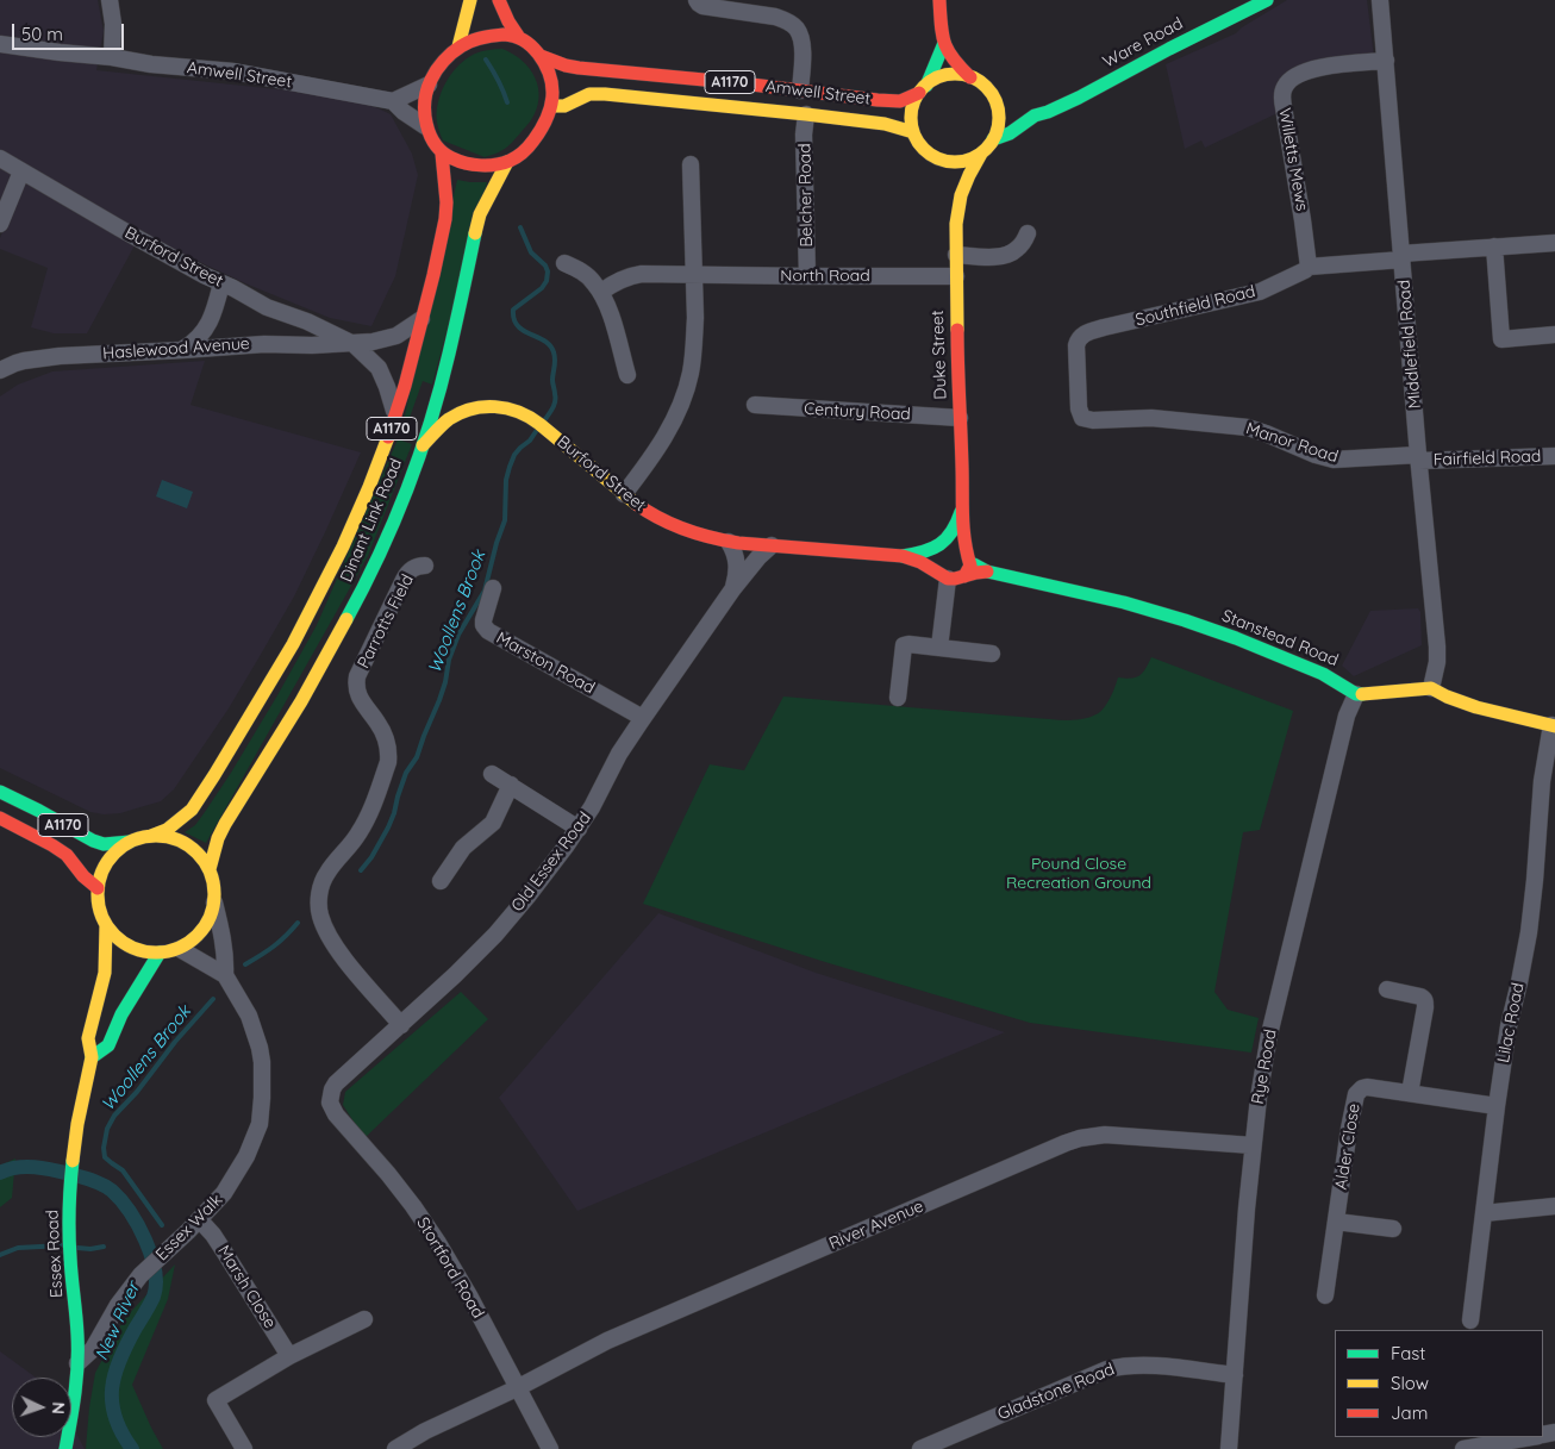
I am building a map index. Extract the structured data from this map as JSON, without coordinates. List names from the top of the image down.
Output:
{
  "streets": {
    "main road": [
      "Ware Road",
      "Amwell Street",
      "A1170",
      "Burford Street",
      "Duke Street",
      "Dinant Link Road",
      "Stanstead Road",
      "Essex Road"
    ],
    "street": [
      "Willetts Mews",
      "Belcher Road",
      "North Road",
      "Southfield Road",
      "Middlefield Road",
      "Haslewood Avenue",
      "Century Road",
      "Manor Road",
      "Fairfield Road",
      "Parrotts Field",
      "Marston Road",
      "Old Essex Road",
      "Lilac Road",
      "Rye Road",
      "Alder Close",
      "River Avenue",
      "Essex Walk",
      "Stortford Road",
      "Marsh Close",
      "Gladstone Road"
    ]
  },
  "crossings": [
    ["Ware Road", "Amwell Street"],
    ["Ware Road", "Duke Street"],
    ["Amwell Street", "Belcher Road"],
    ["Amwell Street", "Duke Street"],
    ["Amwell Street", "Dinant Link Road"],
    ["A1170", "Dinant Link Road"],
    ["A1170", "Essex Walk"],
    ["A1170", "Essex Road"],
    ["Willetts Mews", "Southfield Road"],
    ["Willetts Mews", "Middlefield Road"],
    ["Belcher Road", "North Road"],
    ["Burford Street", "Haslewood Avenue"],
    ["Burford Street", "Duke Street"],
    ["Burford Street", "Dinant Link Road"],
    ["Burford Street", "Old Essex Road"],
    ["North Road", "Duke Street"],
    ["Southfield Road", "Middlefield Road"],
    ["Southfield Road", "Manor Road"],
    ["Middlefield Road", "Manor Road"],
    ["Middlefield Road", "Fairfield Road"],
    ["Duke Street", "Century Road"],
    ["Manor Road", "Fairfield Road"],
    ["Dinant Link Road", "Essex Walk"],
    ["Dinant Link Road", "Essex Road"],
    ["Parrotts Field", "Old Essex Road"],
    ["Stanstead Road", "Rye Road"],
    ["Marston Road", "Old Essex Road"],
    ["Old Essex Road", "Stortford Road"],
    ["Lilac Road", "Alder Close"],
    ["Rye Road", "River Avenue"],
    ["Rye Road", "Gladstone Road"],
    ["River Avenue", "Stortford Road"],
    ["Essex Walk", "Essex Road"],
    ["Essex Walk", "Marsh Close"]
  ],
  "water": ["Woollens Brook", "New River"],
  "parks": ["Pound Close Recreation Ground"],
  "legend": ["Fast", "Slow", "Jam"],
  "scale_bar": "50 m",
  "north": "right"
}
